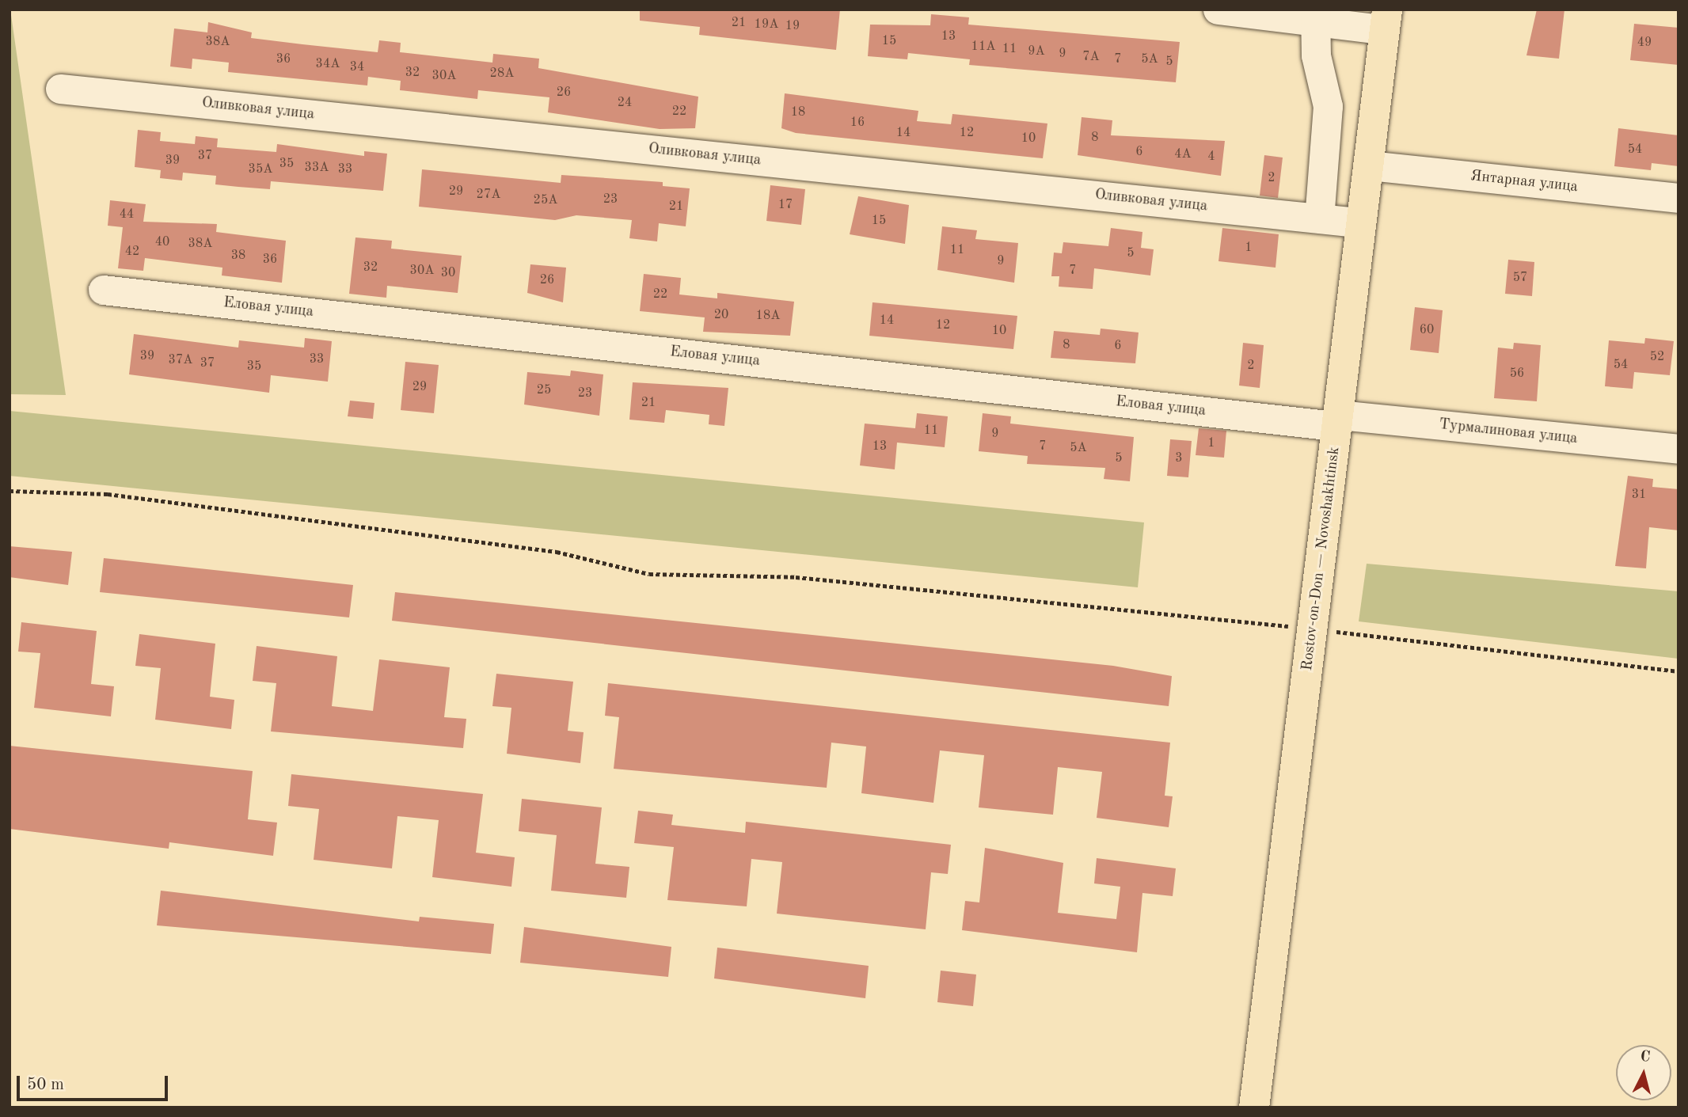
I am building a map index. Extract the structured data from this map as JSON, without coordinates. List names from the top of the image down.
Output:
{
  "streets": {
    "main road": ["Rostov-on-Don — Novoshakhtinsk"],
    "street": [
      "Оливковая улица",
      "Янтарная улица",
      "Еловая улица",
      "Турмалиновая улица"
    ]
  },
  "crossings": [
    ["Оливковая улица", "Rostov-on-Don — Novoshakhtinsk"],
    ["Янтарная улица", "Rostov-on-Don — Novoshakhtinsk"],
    ["Еловая улица", "Турмалиновая улица"],
    ["Еловая улица", "Rostov-on-Don — Novoshakhtinsk"],
    ["Турмалиновая улица", "Rostov-on-Don — Novoshakhtinsk"]
  ],
  "house_numbers": [
    "21",
    "19А",
    "19",
    "13",
    "15",
    "38А",
    "49",
    "11А",
    "11",
    "9А",
    "9",
    "7А",
    "36",
    "7",
    "5А",
    "5",
    "34А",
    "34",
    "32",
    "28А",
    "30А",
    "26",
    "24",
    "22",
    "18",
    "16",
    "14",
    "12",
    "8",
    "10",
    "54",
    "6",
    "4А",
    "37",
    "4",
    "39",
    "35",
    "33А",
    "35А",
    "33",
    "2",
    "29",
    "27А",
    "23",
    "25А",
    "17",
    "21",
    "44",
    "15",
    "40",
    "38А",
    "1",
    "11",
    "42",
    "5",
    "38",
    "36",
    "9",
    "32",
    "30А",
    "7",
    "30",
    "57",
    "26",
    "22",
    "20",
    "18А",
    "14",
    "12",
    "60",
    "10",
    "8",
    "6",
    "39",
    "52",
    "33",
    "37А",
    "37",
    "54",
    "2",
    "35",
    "56",
    "29",
    "25",
    "23",
    "21",
    "11",
    "9",
    "1",
    "13",
    "7",
    "5А",
    "5",
    "3",
    "31"
  ],
  "scale_bar": "50 m",
  "north": "top"
}
